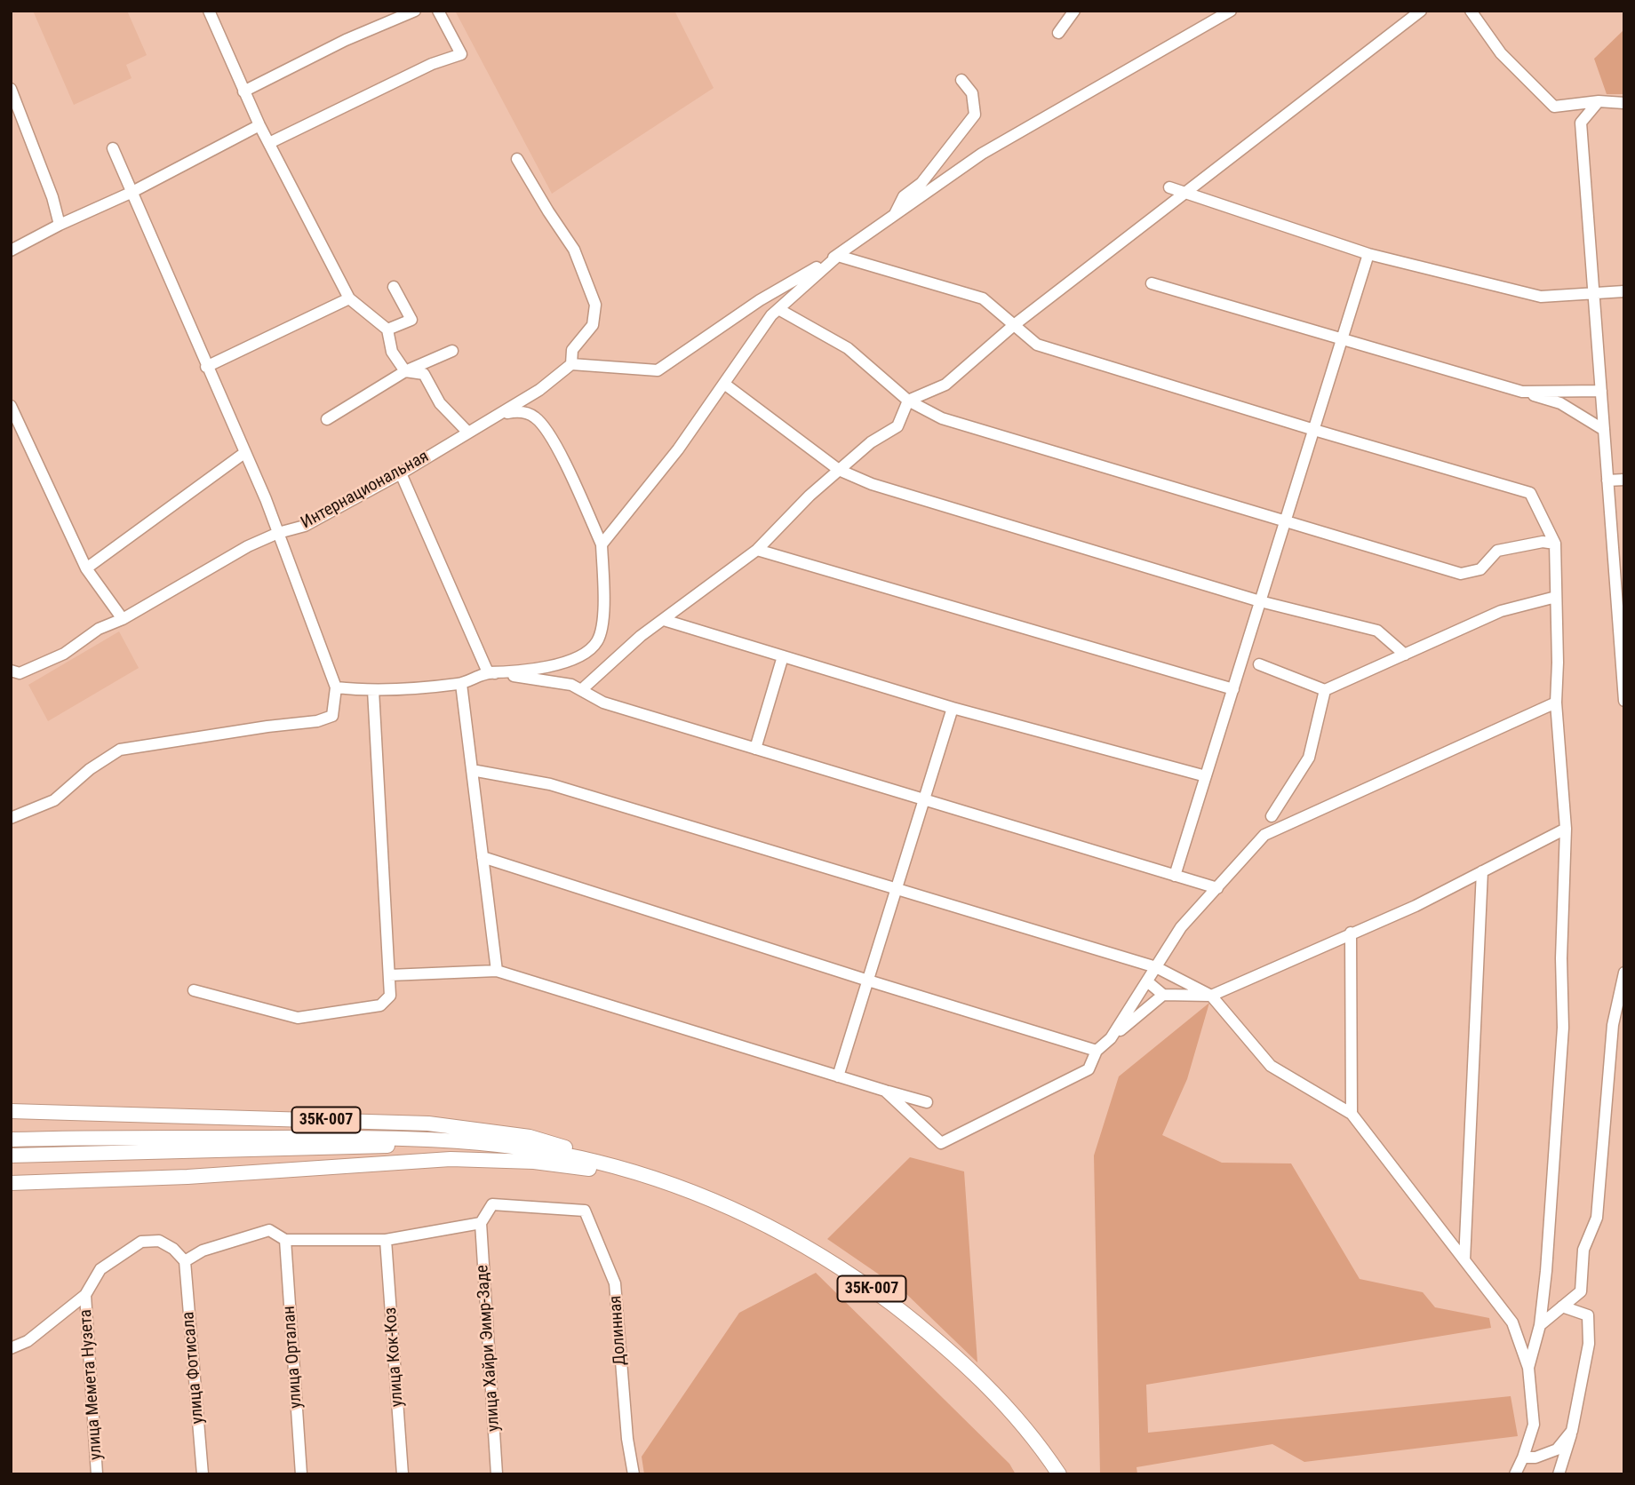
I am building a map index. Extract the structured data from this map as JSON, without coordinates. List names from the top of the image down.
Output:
{
  "streets": {
    "main road": ["35К-007"],
    "street": [
      "Интернациональная",
      "Долинная",
      "улица Хайри Эимр-Заде",
      "улица Орталан",
      "улица Кок-Коз",
      "улица Фотисала",
      "улица Мемета Нузета"
    ]
  },
  "crossings": [
    ["Долинная", "улица Хайри Эимр-Заде"]
  ]
}
